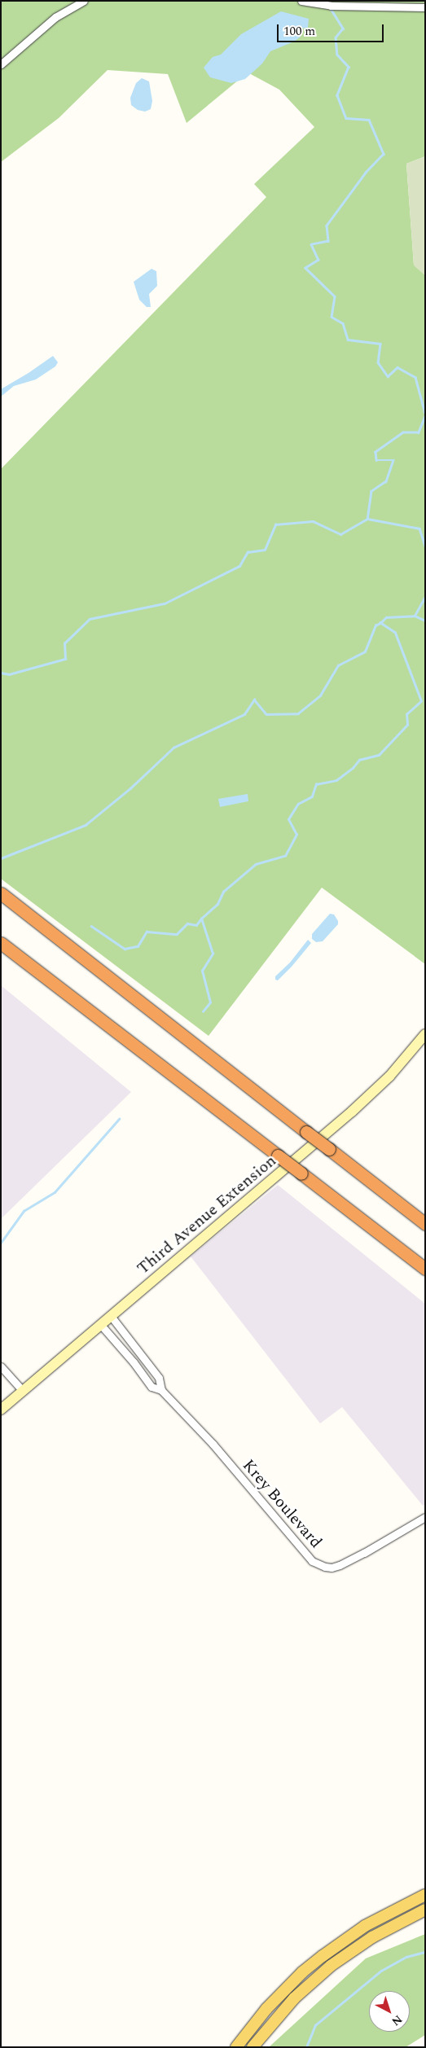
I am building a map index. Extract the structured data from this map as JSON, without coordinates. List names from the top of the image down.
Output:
{
  "streets": {
    "street": ["Third Avenue Extension", "Krey Boulevard"]
  },
  "crossings": [
    ["Third Avenue Extension", "Krey Boulevard"]
  ],
  "scale_bar": "100 m",
  "north": "bottom right"
}
